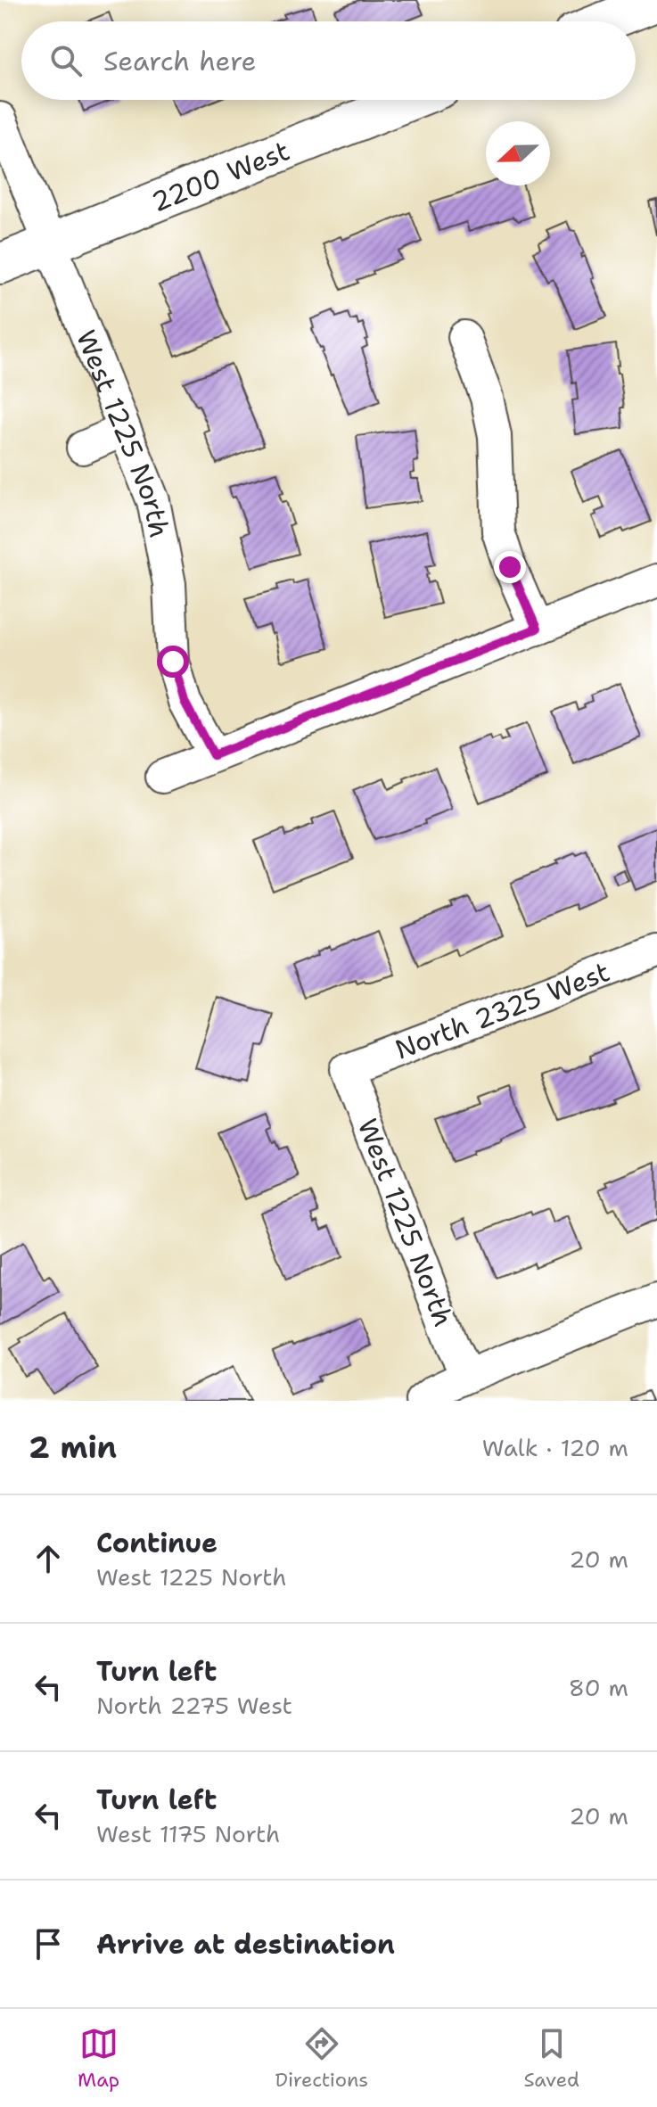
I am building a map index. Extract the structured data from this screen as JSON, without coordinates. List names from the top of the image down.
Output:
{
  "streets": {
    "street": ["2200 West", "West 1225 North", "North 2325 West"]
  },
  "crossings": [
    ["2200 West", "West 1225 North"],
    ["West 1225 North", "North 2325 West"]
  ],
  "north": "left",
  "page": {
    "search": "Search here",
    "heading": ["2 min", "Walk · 120 m"],
    "list": [
      ["Continue", "West 1225 North", "20 m"],
      ["Turn left", "North 2275 West", "80 m"],
      ["Turn left", "West 1175 North", "20 m"],
      "Arrive at destination"
    ],
    "nav": ["Map", "Directions", "Saved"]
  }
}
